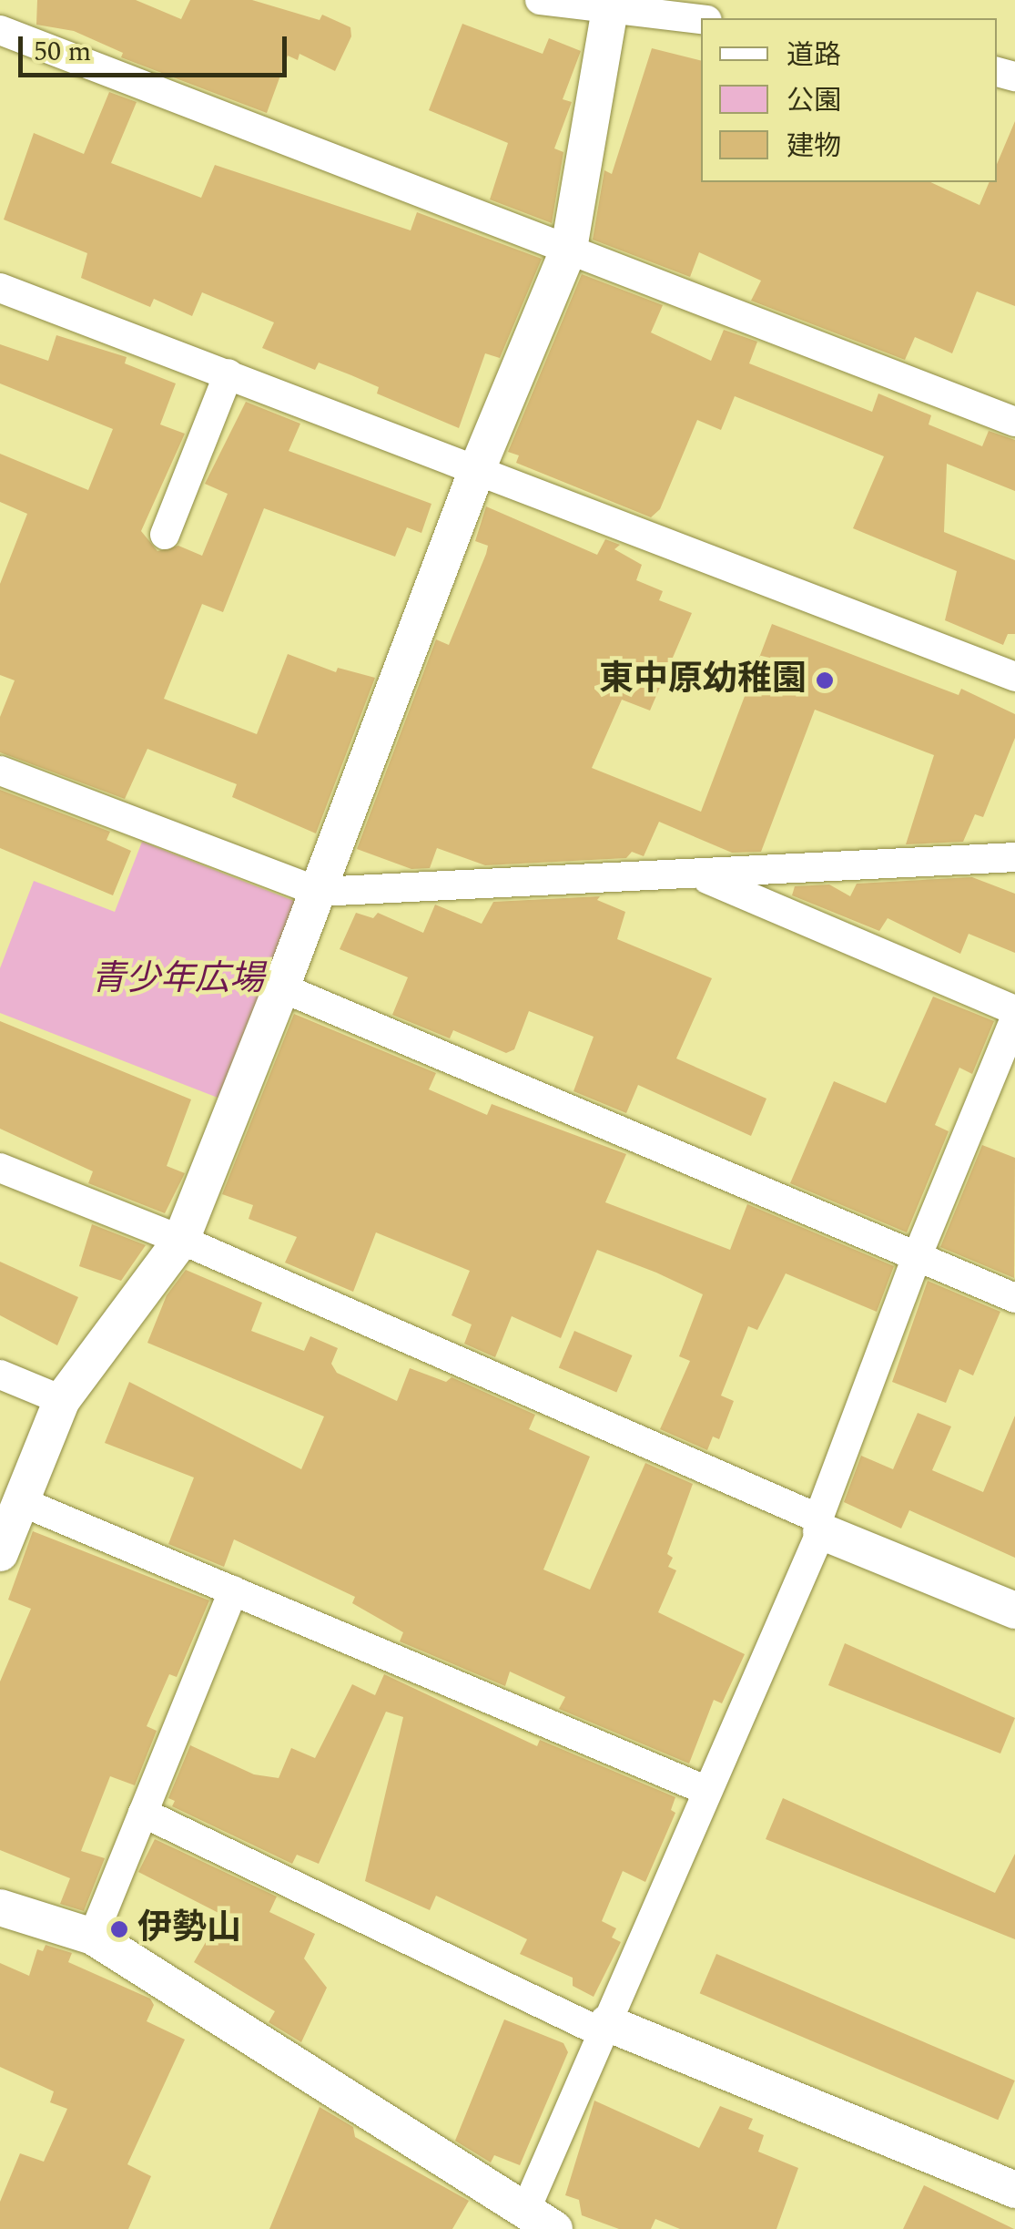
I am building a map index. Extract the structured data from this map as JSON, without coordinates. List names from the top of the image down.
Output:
{
  "parks": ["青少年広場"],
  "places": ["東中原幼稚園", "伊勢山"],
  "legend": ["道路", "公園", "建物"],
  "scale_bar": "50 m"
}
